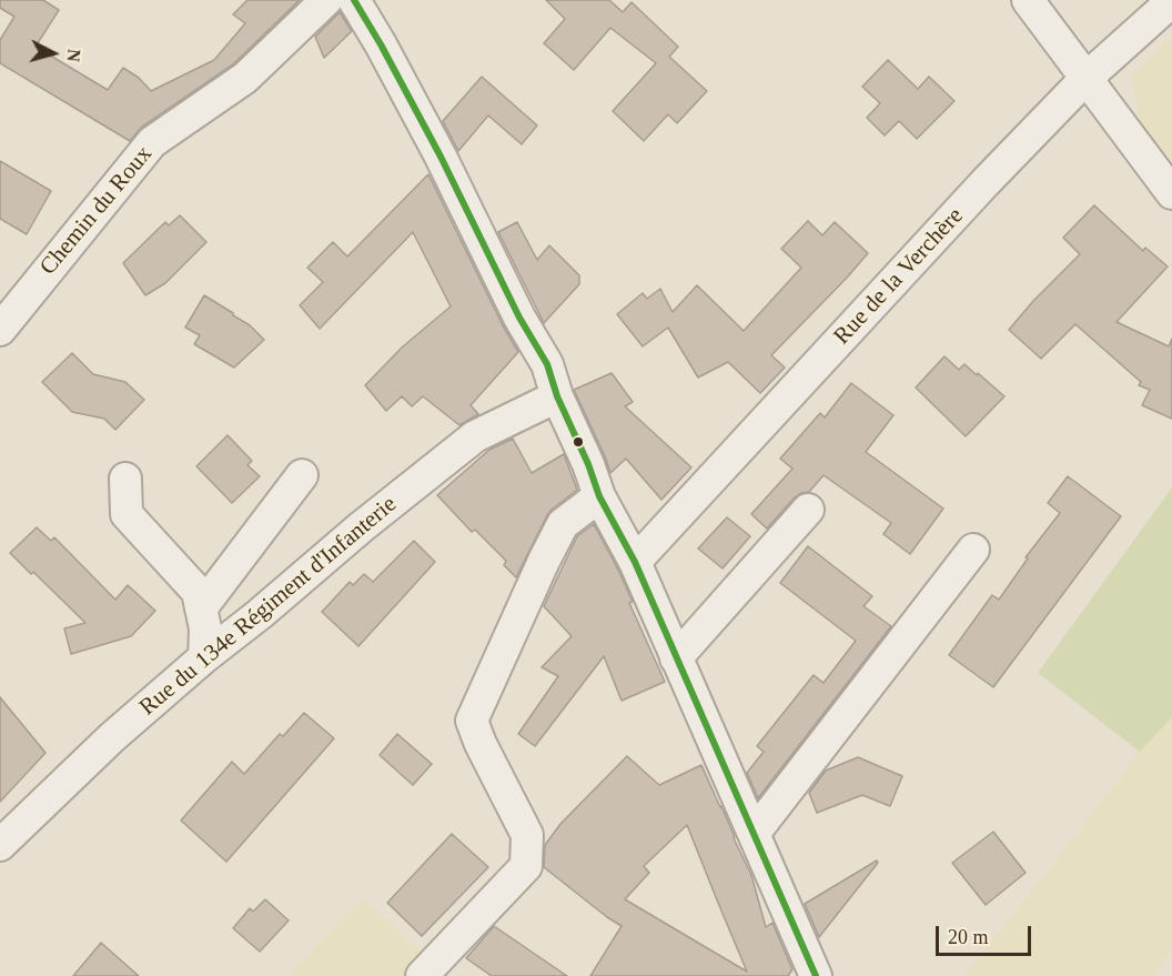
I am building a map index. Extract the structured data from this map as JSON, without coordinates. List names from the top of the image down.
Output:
{
  "streets": {
    "street": ["Chemin du Roux", "Rue de la Verchère", "Rue du 134e Régiment d'Infanterie"]
  },
  "scale_bar": "20 m",
  "north": "right"
}
